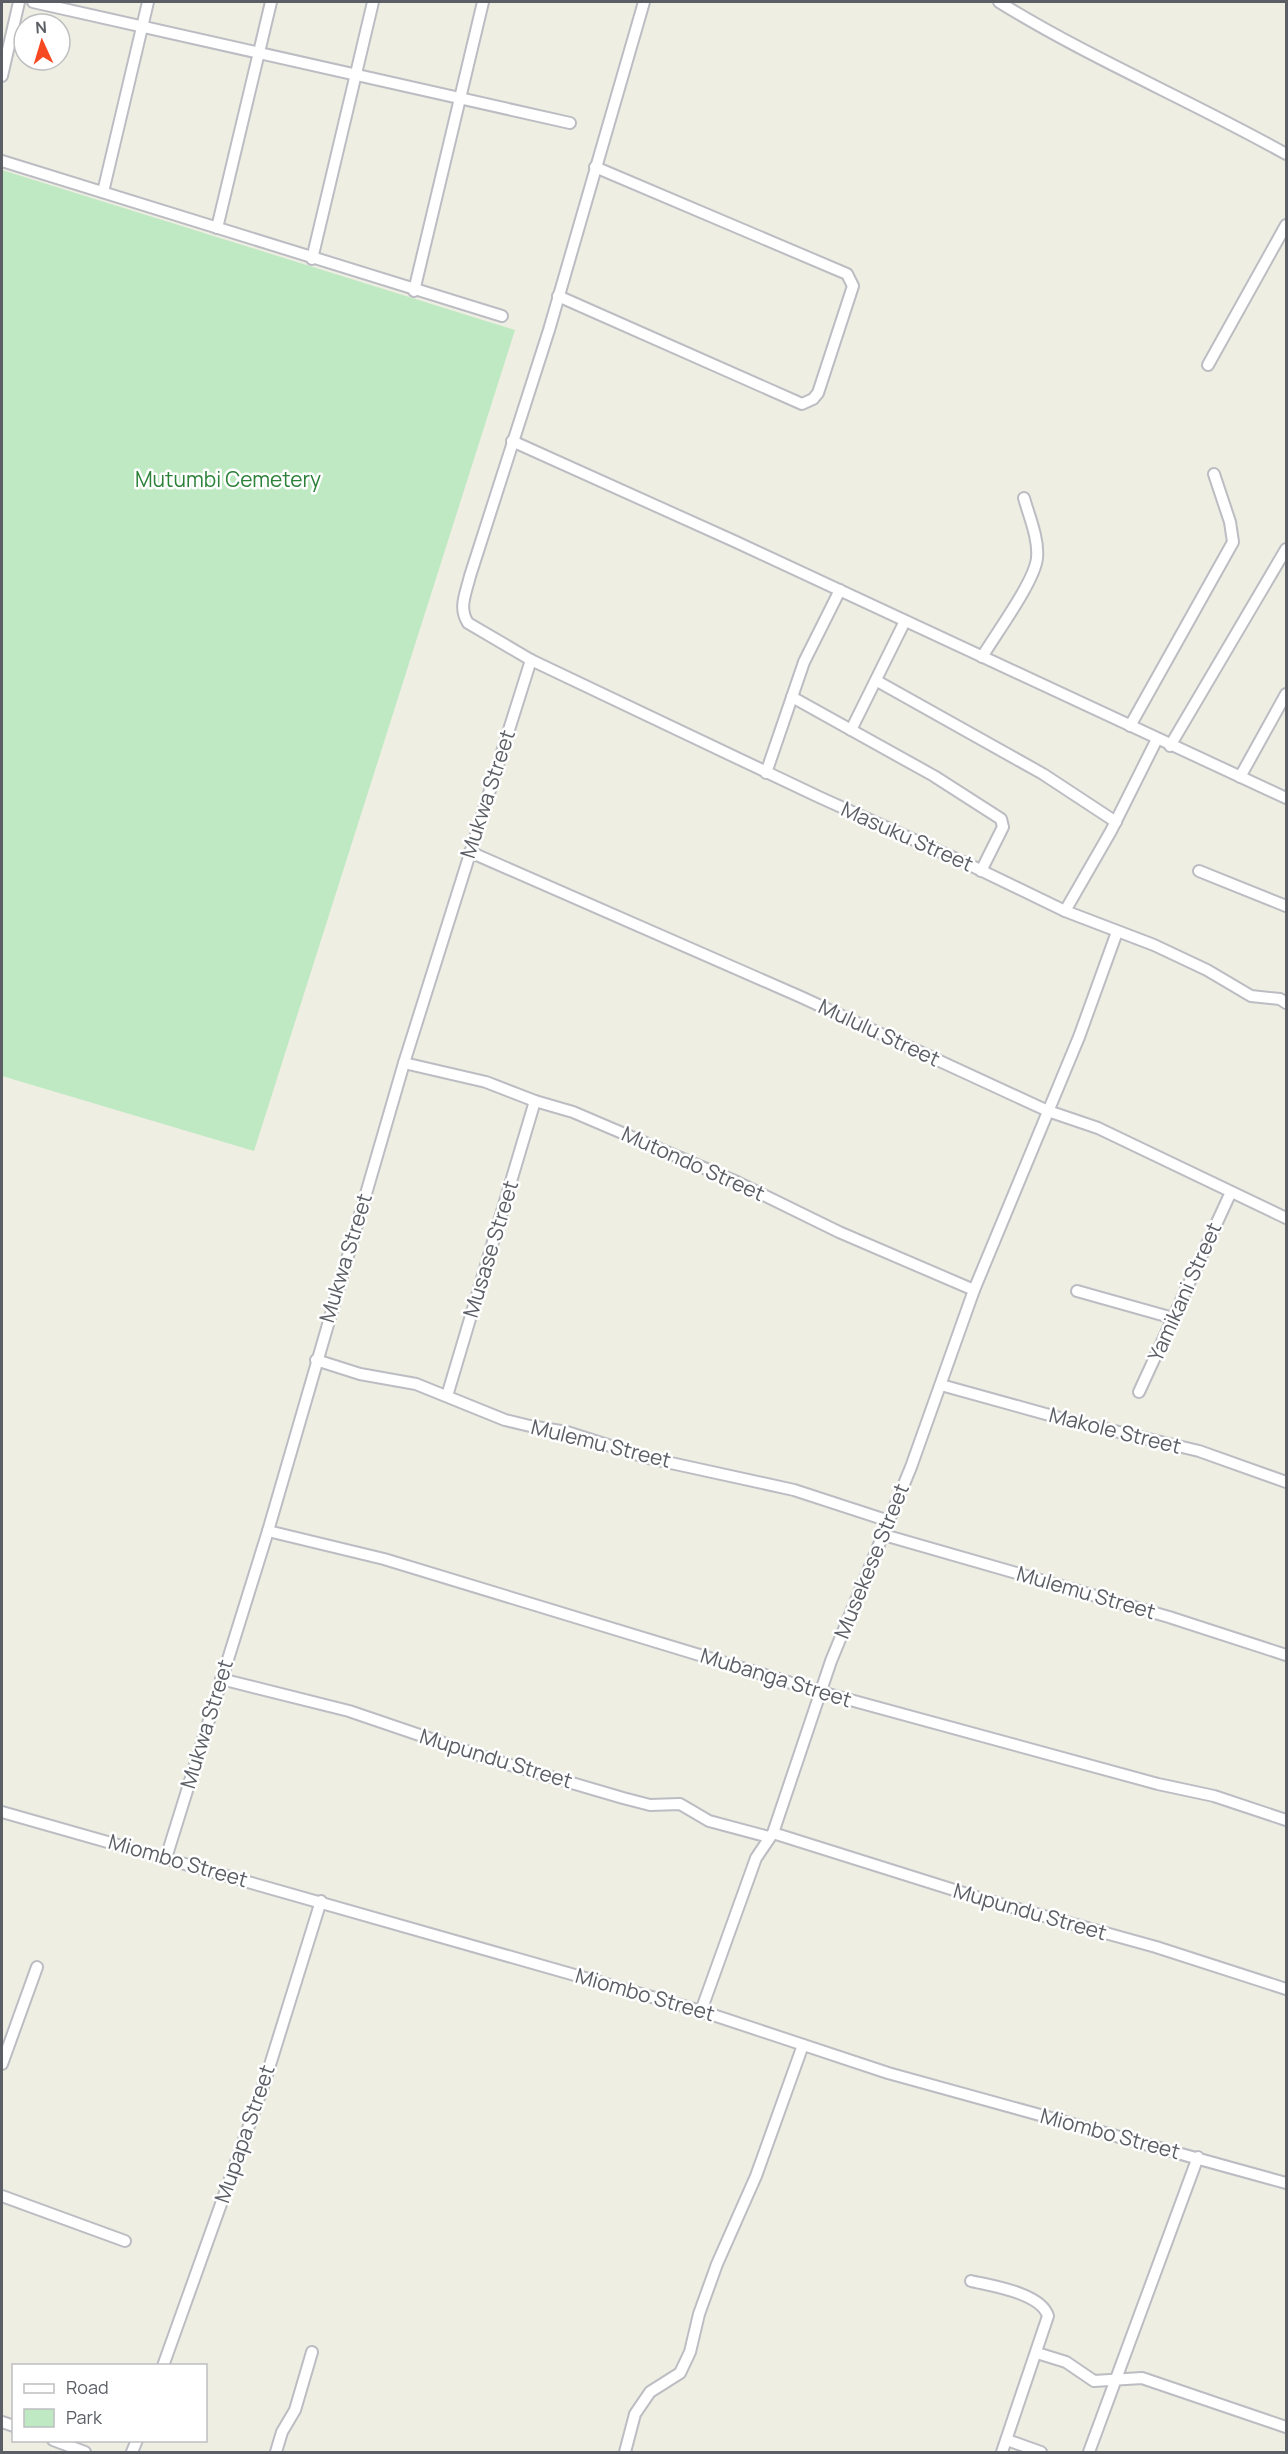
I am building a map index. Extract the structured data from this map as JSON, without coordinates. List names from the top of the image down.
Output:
{
  "streets": {
    "street": [
      "Mukwa Street",
      "Masuku Street",
      "Mululu Street",
      "Mutondo Street",
      "Musase Street",
      "Yamikani Street",
      "Makole Street",
      "Mulemu Street",
      "Musekese Street",
      "Mubanga Street",
      "Mupundu Street",
      "Miombo Street",
      "Mupapa Street"
    ]
  },
  "crossings": [
    ["Mukwa Street", "Masuku Street"],
    ["Mukwa Street", "Mululu Street"],
    ["Mukwa Street", "Mutondo Street"],
    ["Mukwa Street", "Mulemu Street"],
    ["Mukwa Street", "Mubanga Street"],
    ["Mukwa Street", "Mupundu Street"],
    ["Mukwa Street", "Miombo Street"],
    ["Masuku Street", "Musekese Street"],
    ["Mululu Street", "Yamikani Street"],
    ["Mululu Street", "Musekese Street"],
    ["Mutondo Street", "Musase Street"],
    ["Mutondo Street", "Musekese Street"],
    ["Musase Street", "Mulemu Street"],
    ["Makole Street", "Musekese Street"],
    ["Mulemu Street", "Musekese Street"],
    ["Musekese Street", "Mubanga Street"],
    ["Musekese Street", "Mupundu Street"],
    ["Musekese Street", "Miombo Street"],
    ["Miombo Street", "Mupapa Street"]
  ],
  "parks": ["Mutumbi Cemetery"],
  "legend": ["Road", "Park"],
  "north": "top"
}
